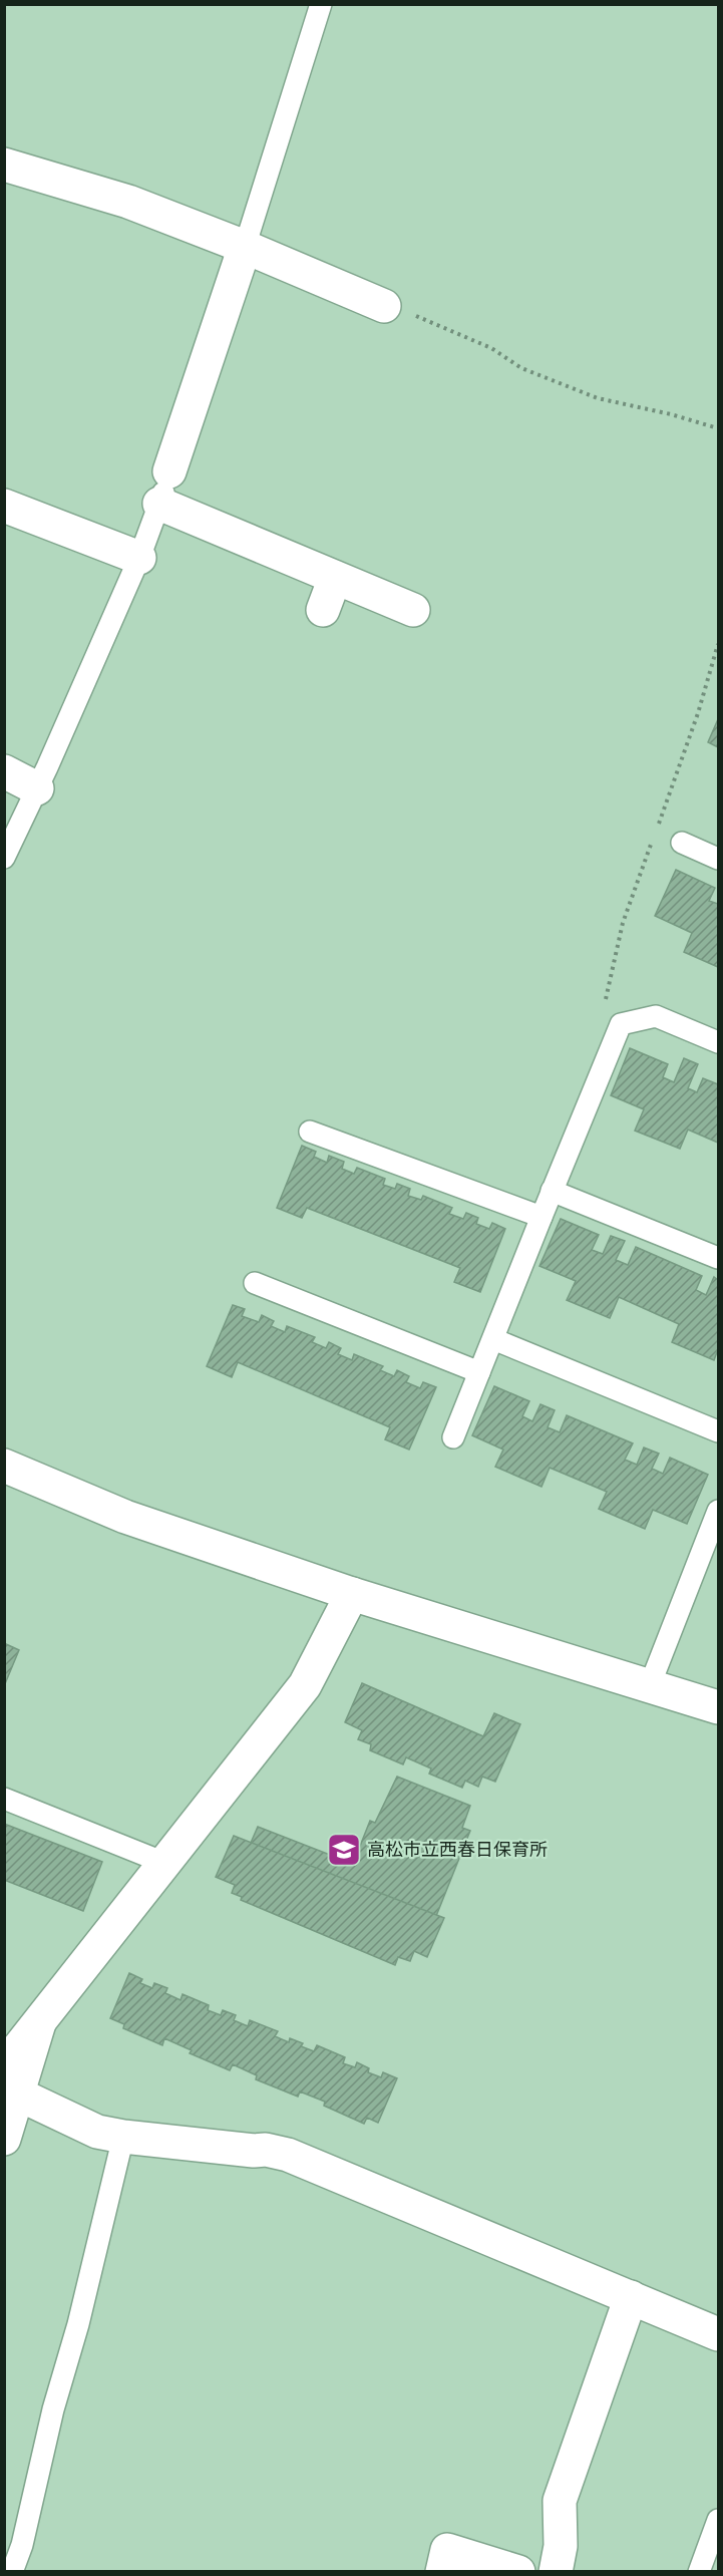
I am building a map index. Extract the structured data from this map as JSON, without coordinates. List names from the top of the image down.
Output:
{
  "places": {
    "school or university": ["高松市立西春日保育所"]
  }
}
